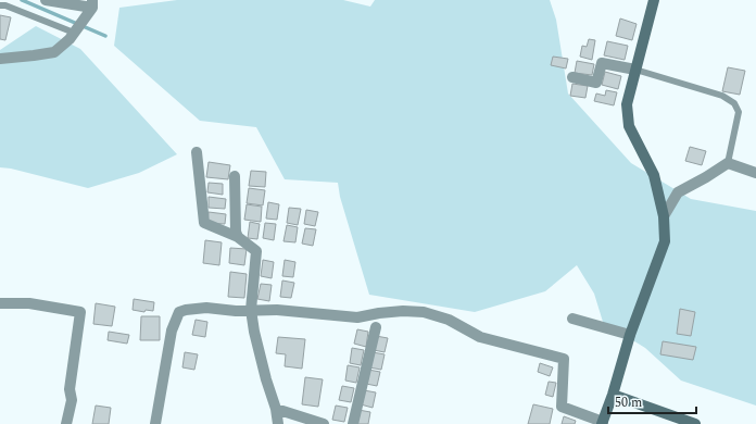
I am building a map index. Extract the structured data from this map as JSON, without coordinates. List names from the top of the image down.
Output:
{
  "scale_bar": "50 m"
}
